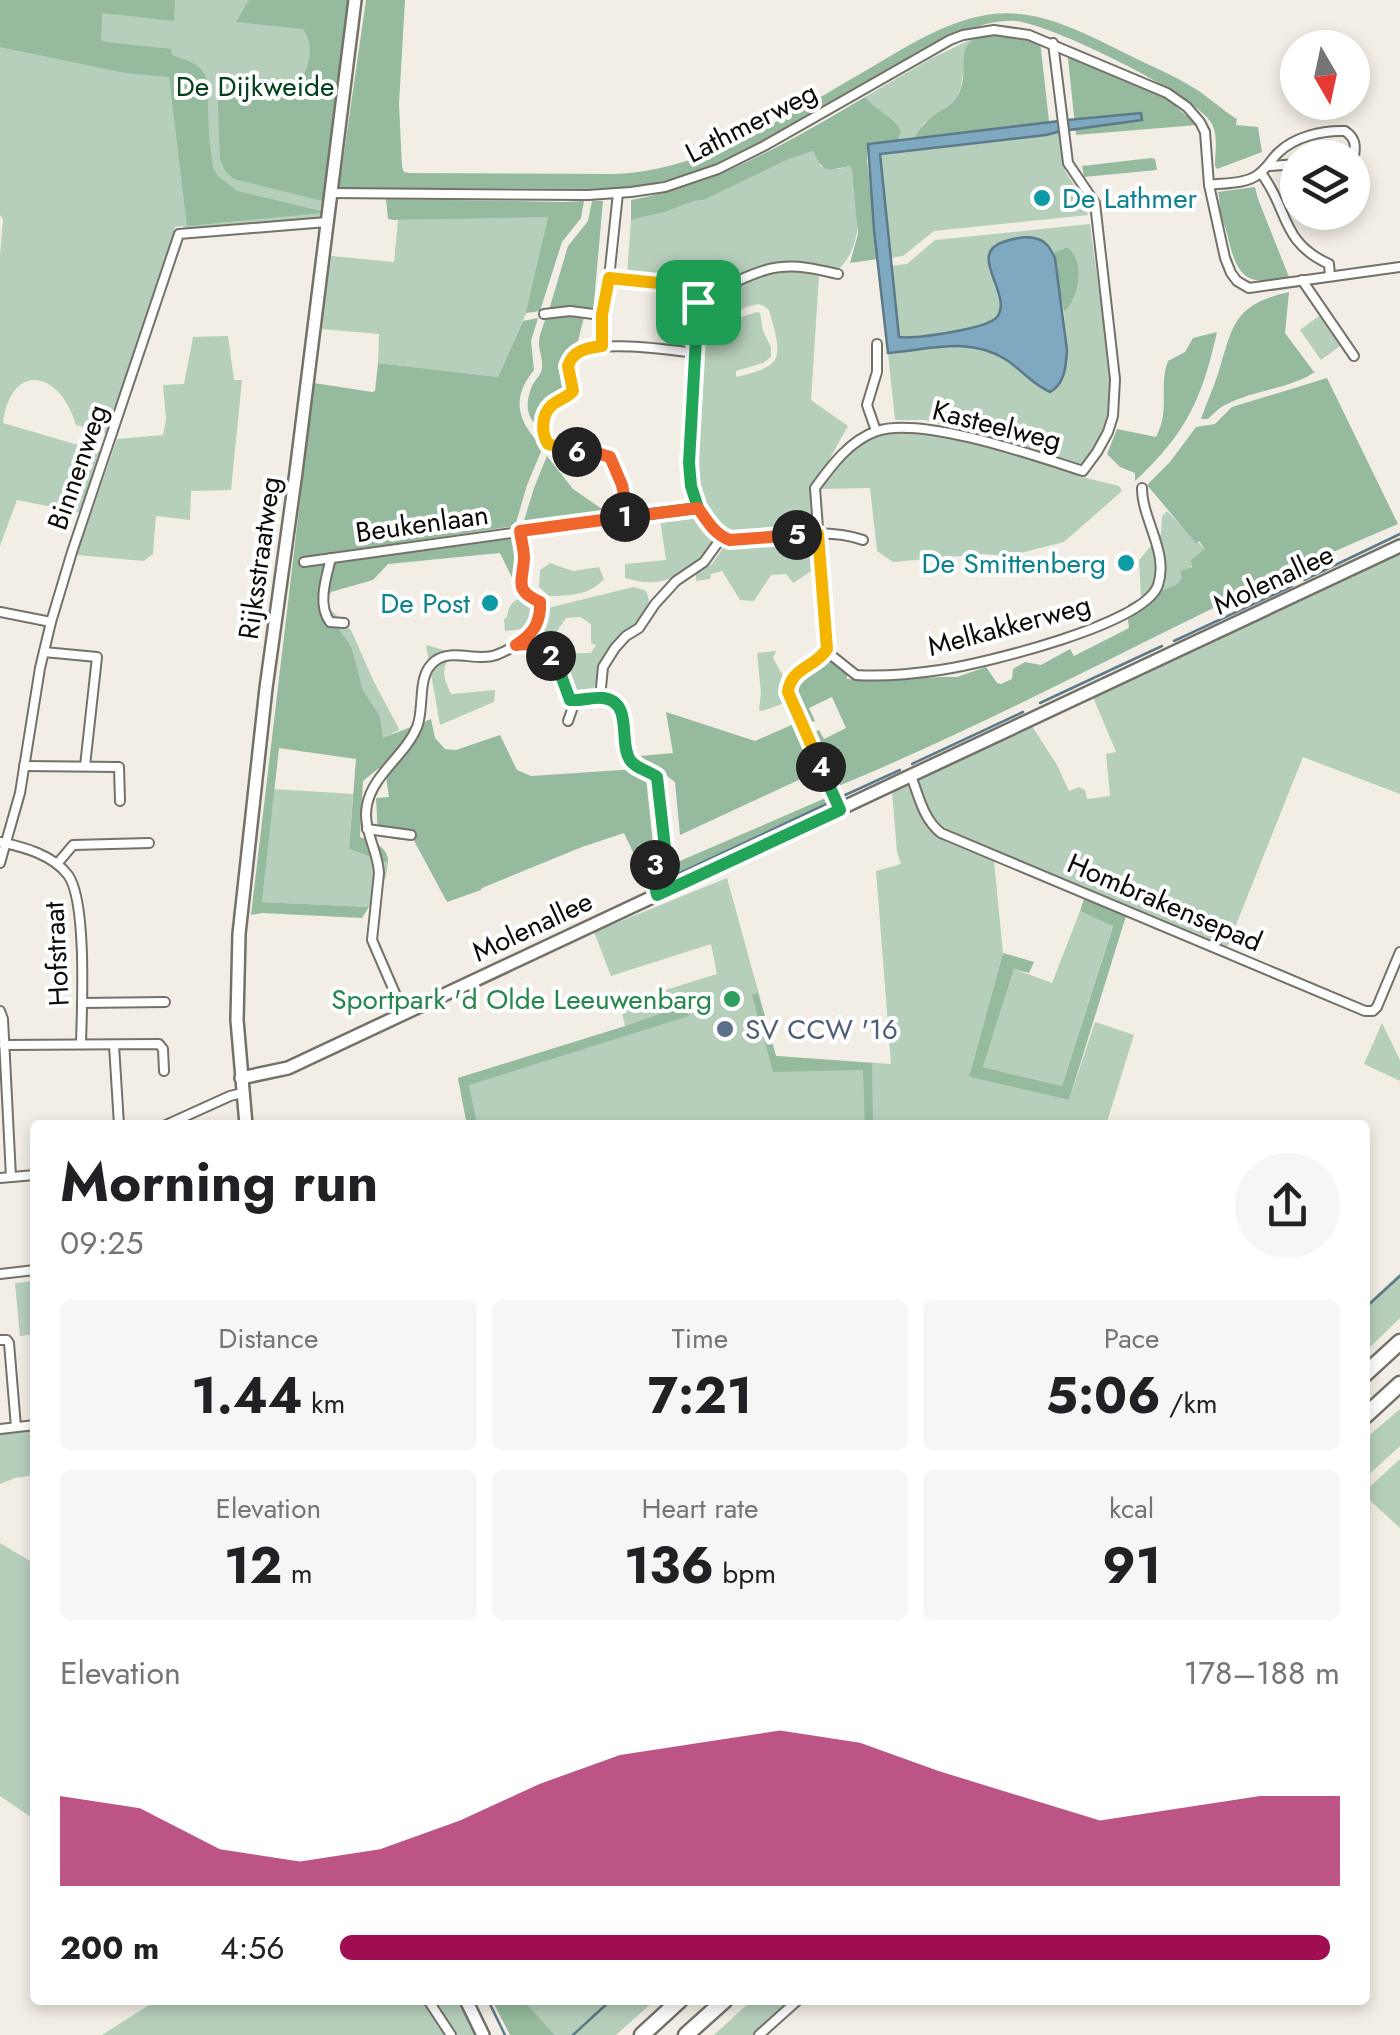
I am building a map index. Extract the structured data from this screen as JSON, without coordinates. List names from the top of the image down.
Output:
{
  "streets": {
    "main road": ["Rijksstraatweg", "Molenallee"],
    "street": [
      "Lathmerweg",
      "Kasteelweg",
      "Binnenweg",
      "Beukenlaan",
      "Melkakkerweg",
      "Hombrakensepad",
      "Hofstraat"
    ]
  },
  "crossings": [
    ["Lathmerweg", "Kasteelweg"],
    ["Lathmerweg", "Rijksstraatweg"],
    ["Binnenweg", "Rijksstraatweg"],
    ["Binnenweg", "Hofstraat"],
    ["Rijksstraatweg", "Molenallee"],
    ["Molenallee", "Hombrakensepad"]
  ],
  "parks": ["De Dijkweide"],
  "places": [
    "De Lathmer",
    "De Smittenberg",
    "De Post",
    "Sportpark 'd Olde Leeuwenbarg",
    "SV CCW '16"
  ],
  "north": "bottom",
  "page": {
    "pins": [
      "6",
      "1",
      "5",
      "2",
      "4",
      "3"
    ],
    "heading": ["Morning run", "09:25"],
    "stats": [
      ["Distance", "1.44 km"],
      ["Time", "7:21"],
      ["Pace", "5:06 /km"],
      ["Elevation", "12 m"],
      ["Heart rate", "136 bpm"],
      ["kcal", "91"]
    ],
    "chart": ["Elevation", "178–188 m"],
    "list": [
      {
        "name": "200 m",
        "note": "4:56"
      }
    ]
  }
}
